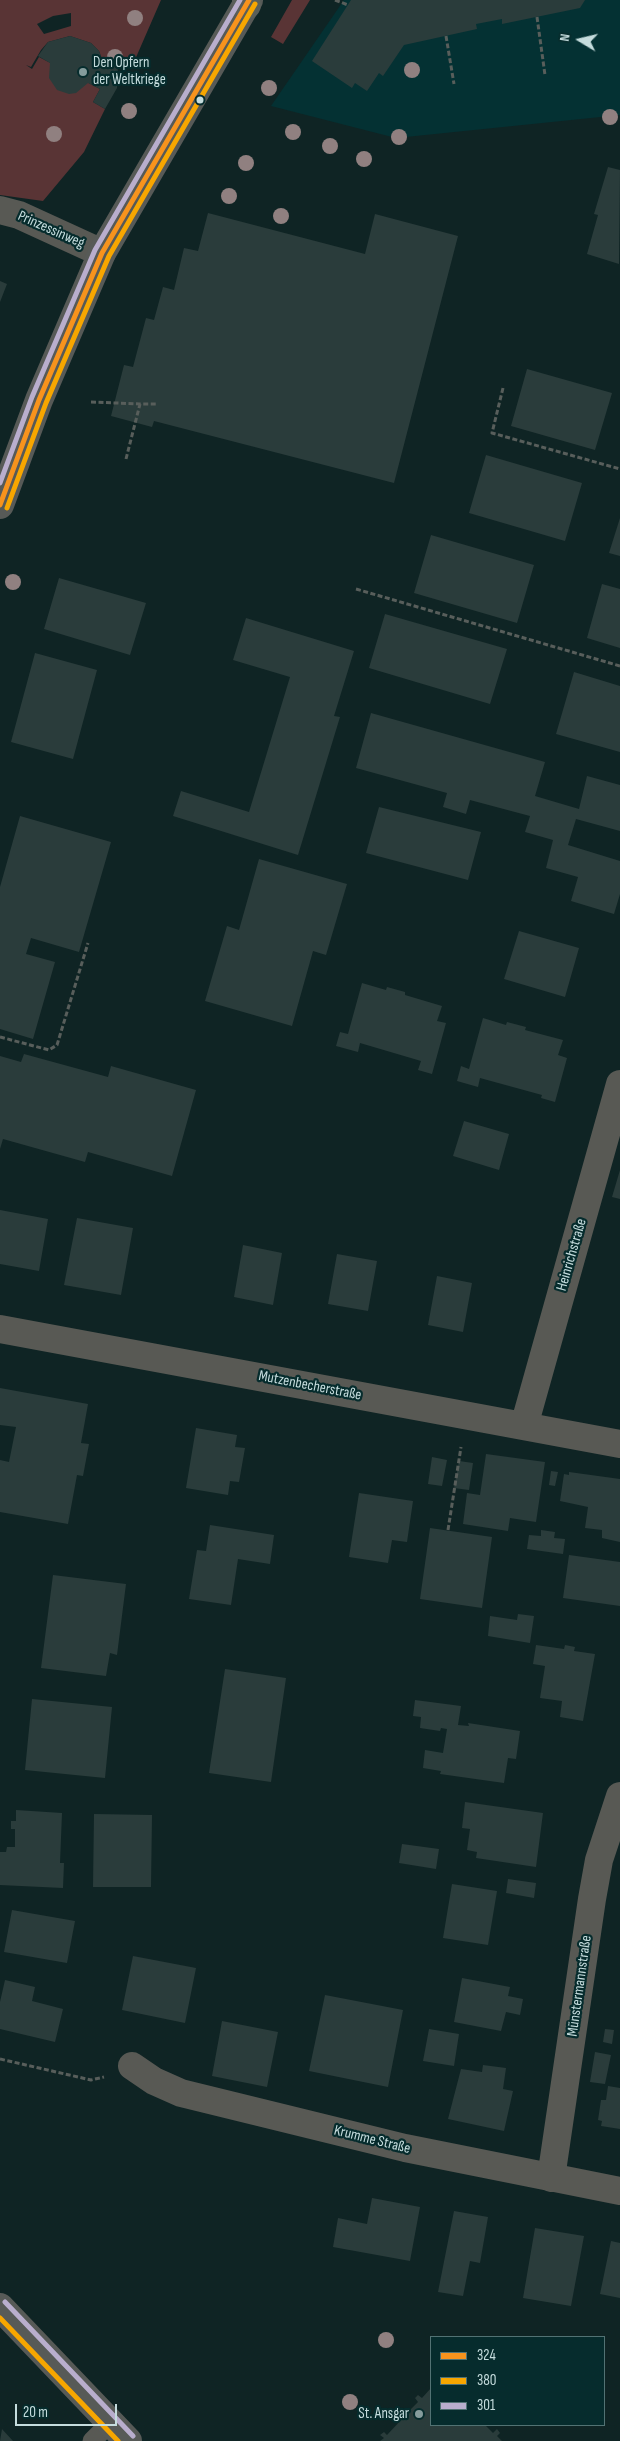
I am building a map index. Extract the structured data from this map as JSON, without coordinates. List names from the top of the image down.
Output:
{
  "streets": {
    "street": [
      "Prinzessinweg",
      "Heinrichstraße",
      "Mutzenbecherstraße",
      "Münstermannstraße",
      "Krumme Straße"
    ]
  },
  "crossings": [
    ["Heinrichstraße", "Mutzenbecherstraße"],
    ["Münstermannstraße", "Krumme Straße"]
  ],
  "places": ["Den Opfern der Weltkriege", "St. Ansgar"],
  "lines": ["transit line 324", "transit line 301", "transit line 380"],
  "legend": ["324", "380", "301"],
  "scale_bar": "20 m",
  "north": "left"
}
